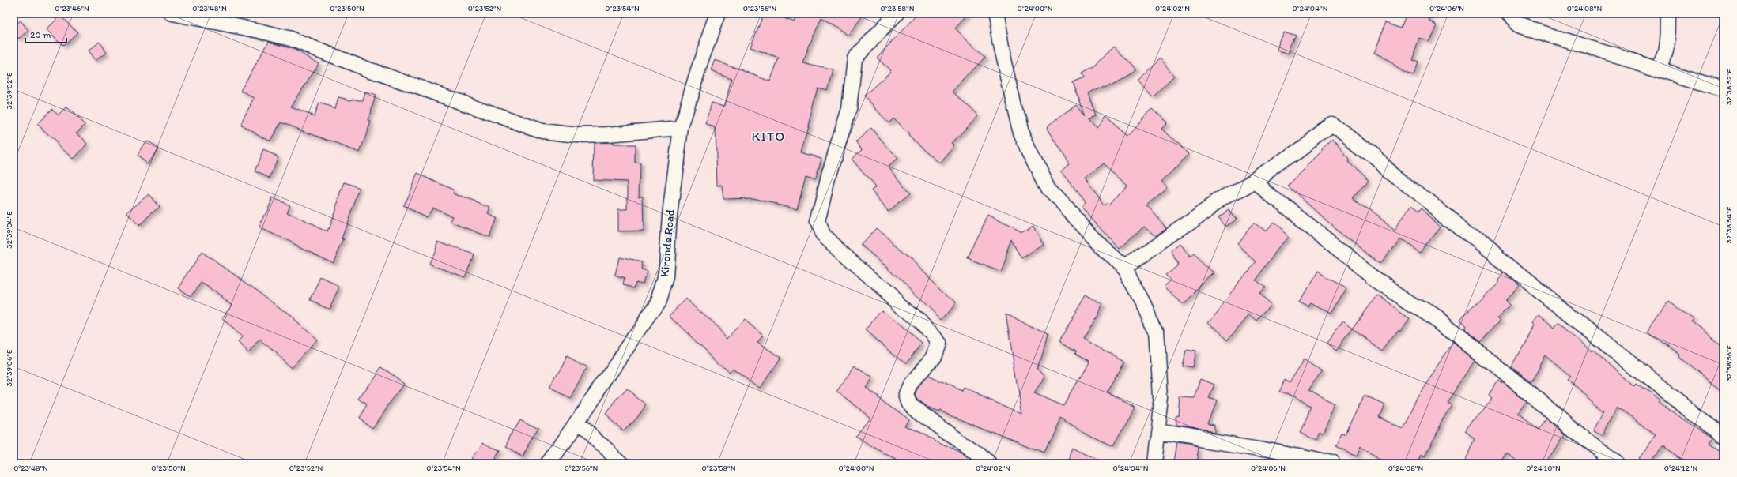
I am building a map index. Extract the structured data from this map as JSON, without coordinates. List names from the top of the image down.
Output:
{
  "streets": {
    "street": ["Kironde Road"]
  },
  "districts": ["KITO"],
  "scale_bar": "20 m",
  "coordinates": [
    "0°23'46\"N",
    "0°23'48\"N",
    "0°23'50\"N",
    "0°23'52\"N",
    "0°23'54\"N",
    "0°23'56\"N",
    "0°23'58\"N",
    "0°24'00\"N",
    "0°24'02\"N",
    "0°24'04\"N",
    "0°24'06\"N",
    "0°24'08\"N",
    "32°38'52\"E",
    "32°39'02\"E",
    "32°38'54\"E",
    "32°39'04\"E",
    "32°38'56\"E",
    "32°39'06\"E",
    "0°24'10\"N",
    "0°24'12\"N"
  ]
}
